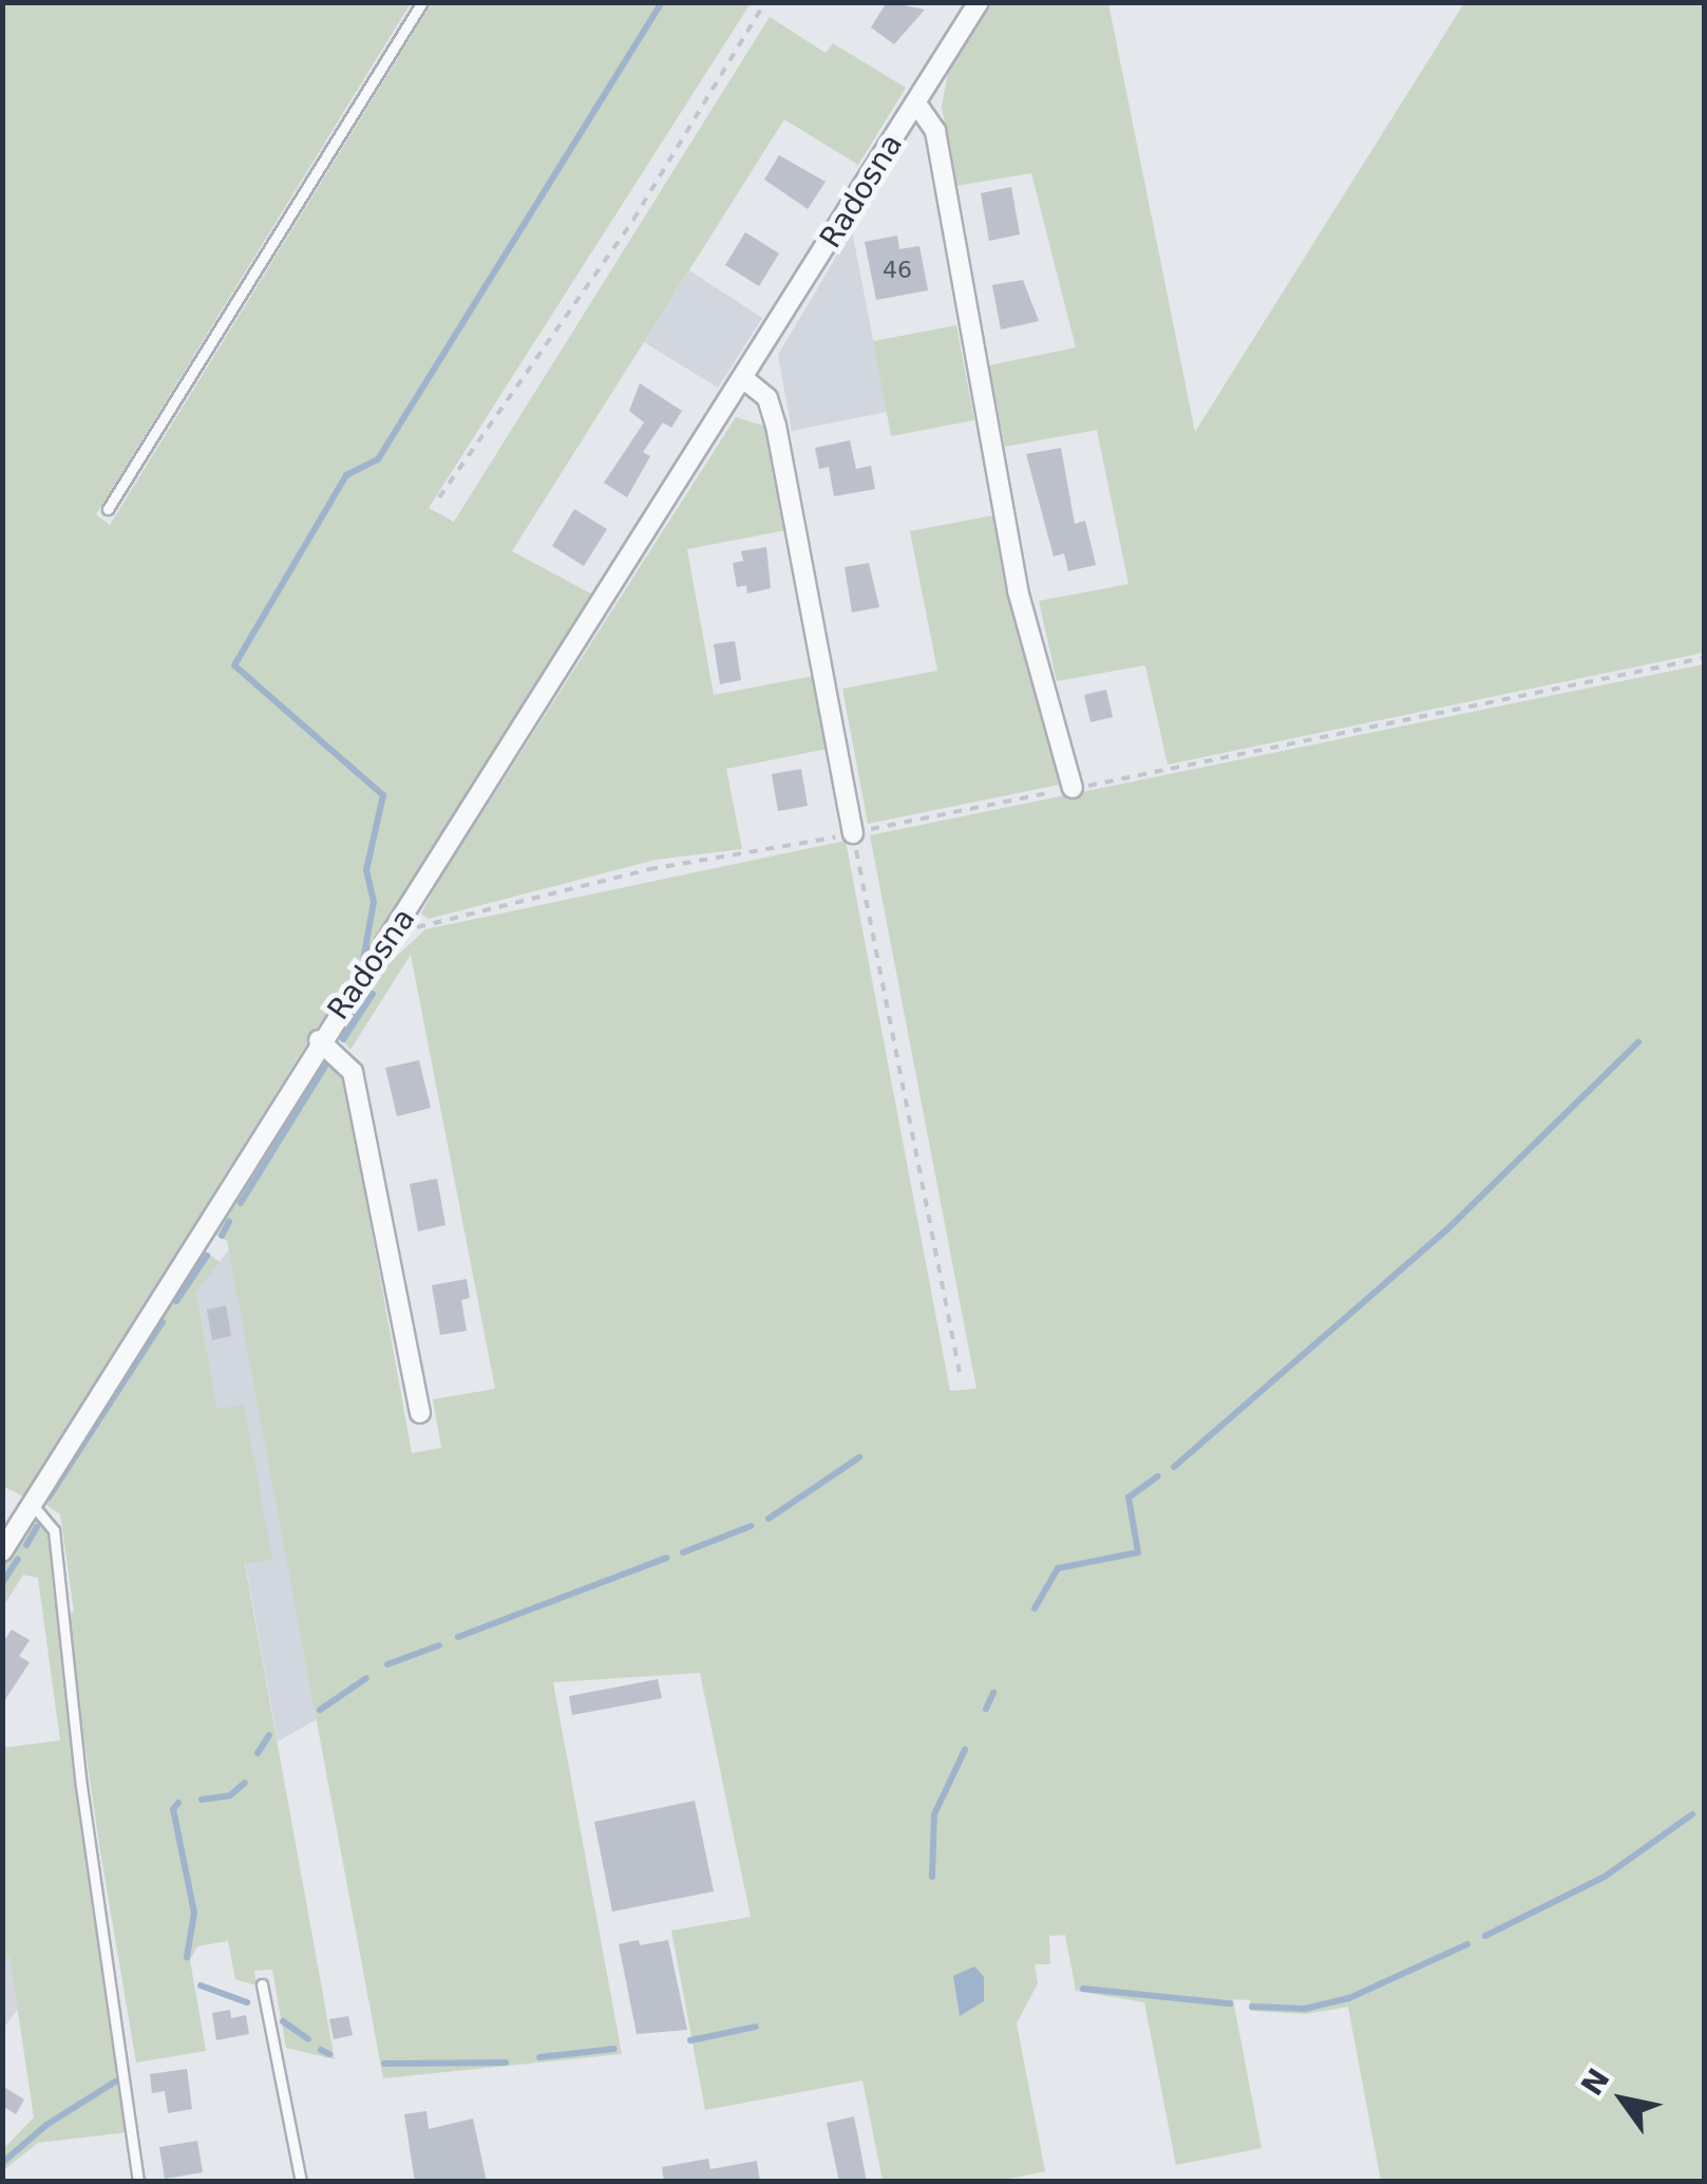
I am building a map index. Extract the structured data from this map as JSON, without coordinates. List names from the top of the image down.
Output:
{
  "streets": {
    "street": ["Radosna"]
  },
  "house_numbers": ["46"],
  "north": "top left"
}
